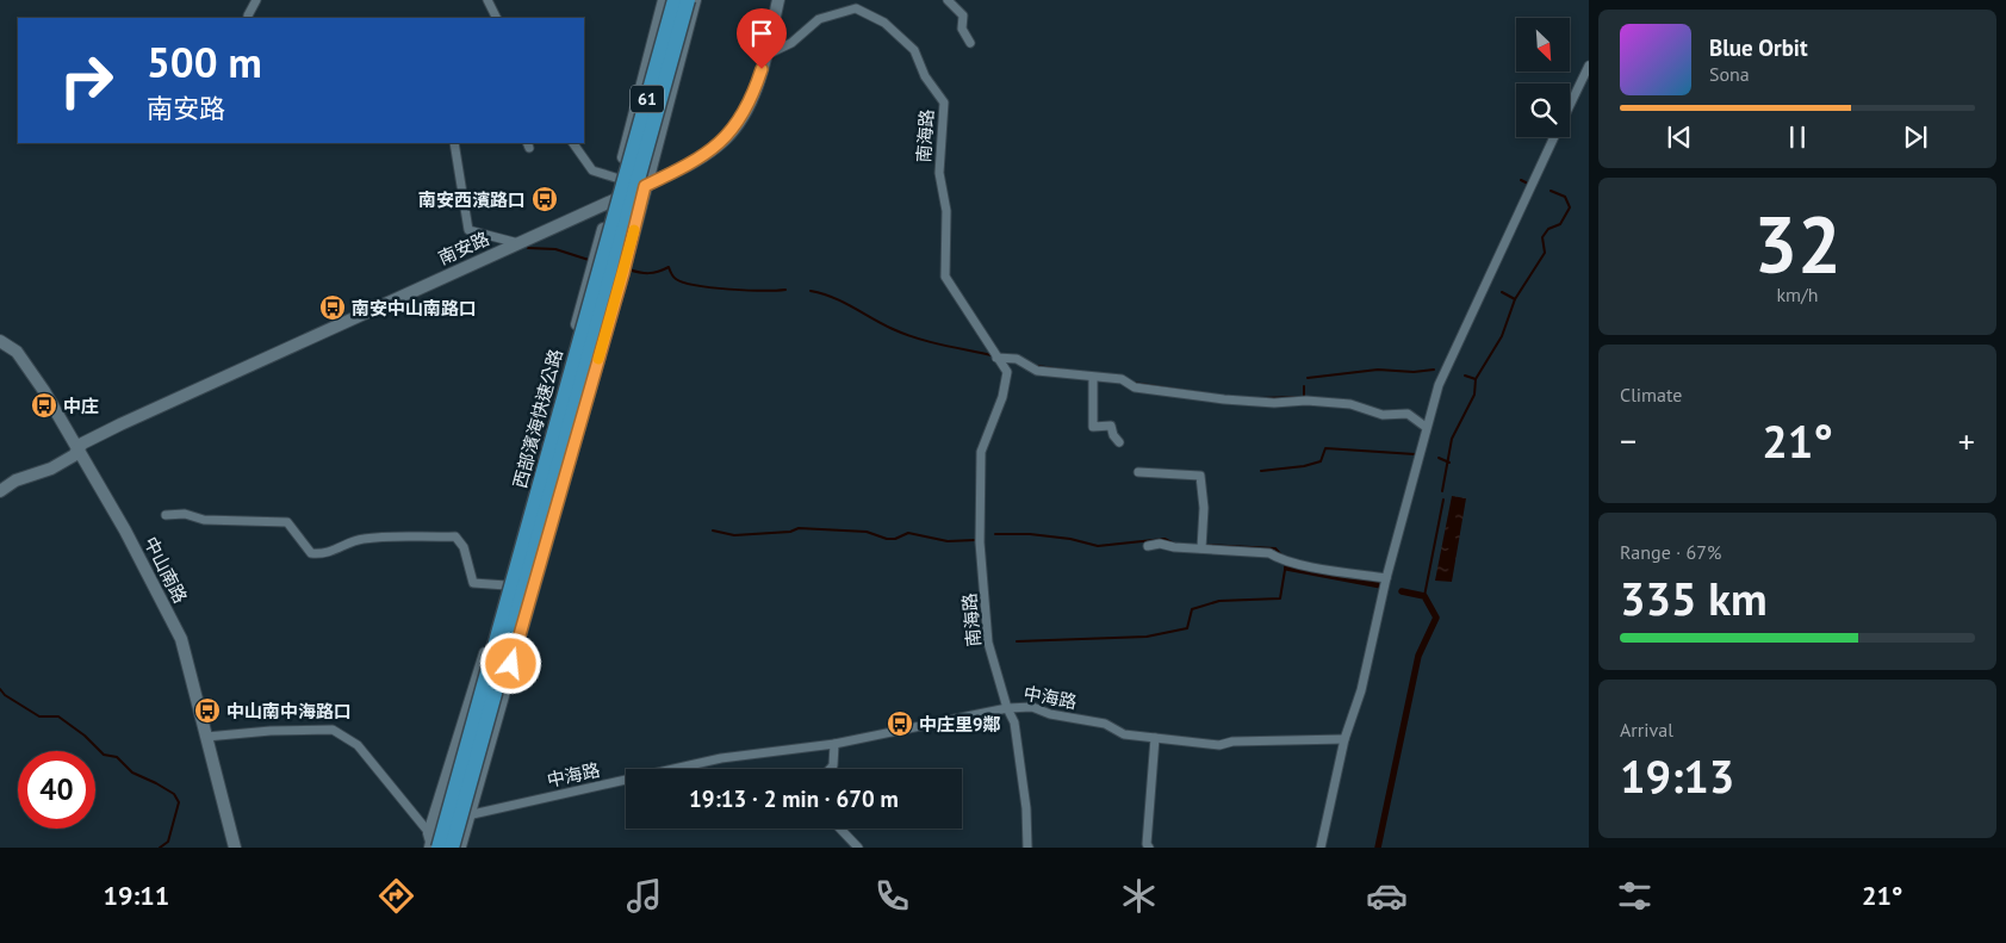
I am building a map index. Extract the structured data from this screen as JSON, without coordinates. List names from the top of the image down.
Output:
{
  "streets": {
    "highway": ["61", "西部濱海快速公路"],
    "street": [
      "南海路",
      "南安路",
      "中山南路",
      "中海路"
    ]
  },
  "crossings": [
    ["南海路", "南安路"],
    ["南海路", "中海路"],
    ["南安路", "中山南路"]
  ],
  "places": {
    "bus stop": [
      "南安西濱路口",
      "南安中山南路口",
      "中庄",
      "中山南中海路口",
      "中庄里9鄰"
    ]
  },
  "north": "bottom right",
  "page": {
    "turn": ["500 m", "南安路"],
    "song": ["Blue Orbit", "Sona"],
    "tile": [
      ["32", "km/h"],
      "Climate",
      ["Range · 67%", "335 km"],
      ["Arrival", "19:13"]
    ],
    "heat": ["−", "21°", "+"],
    "limit": "40",
    "trip": "19:13 · 2 min · 670 m",
    "tabs": ["19:11", "21°"]
  }
}
